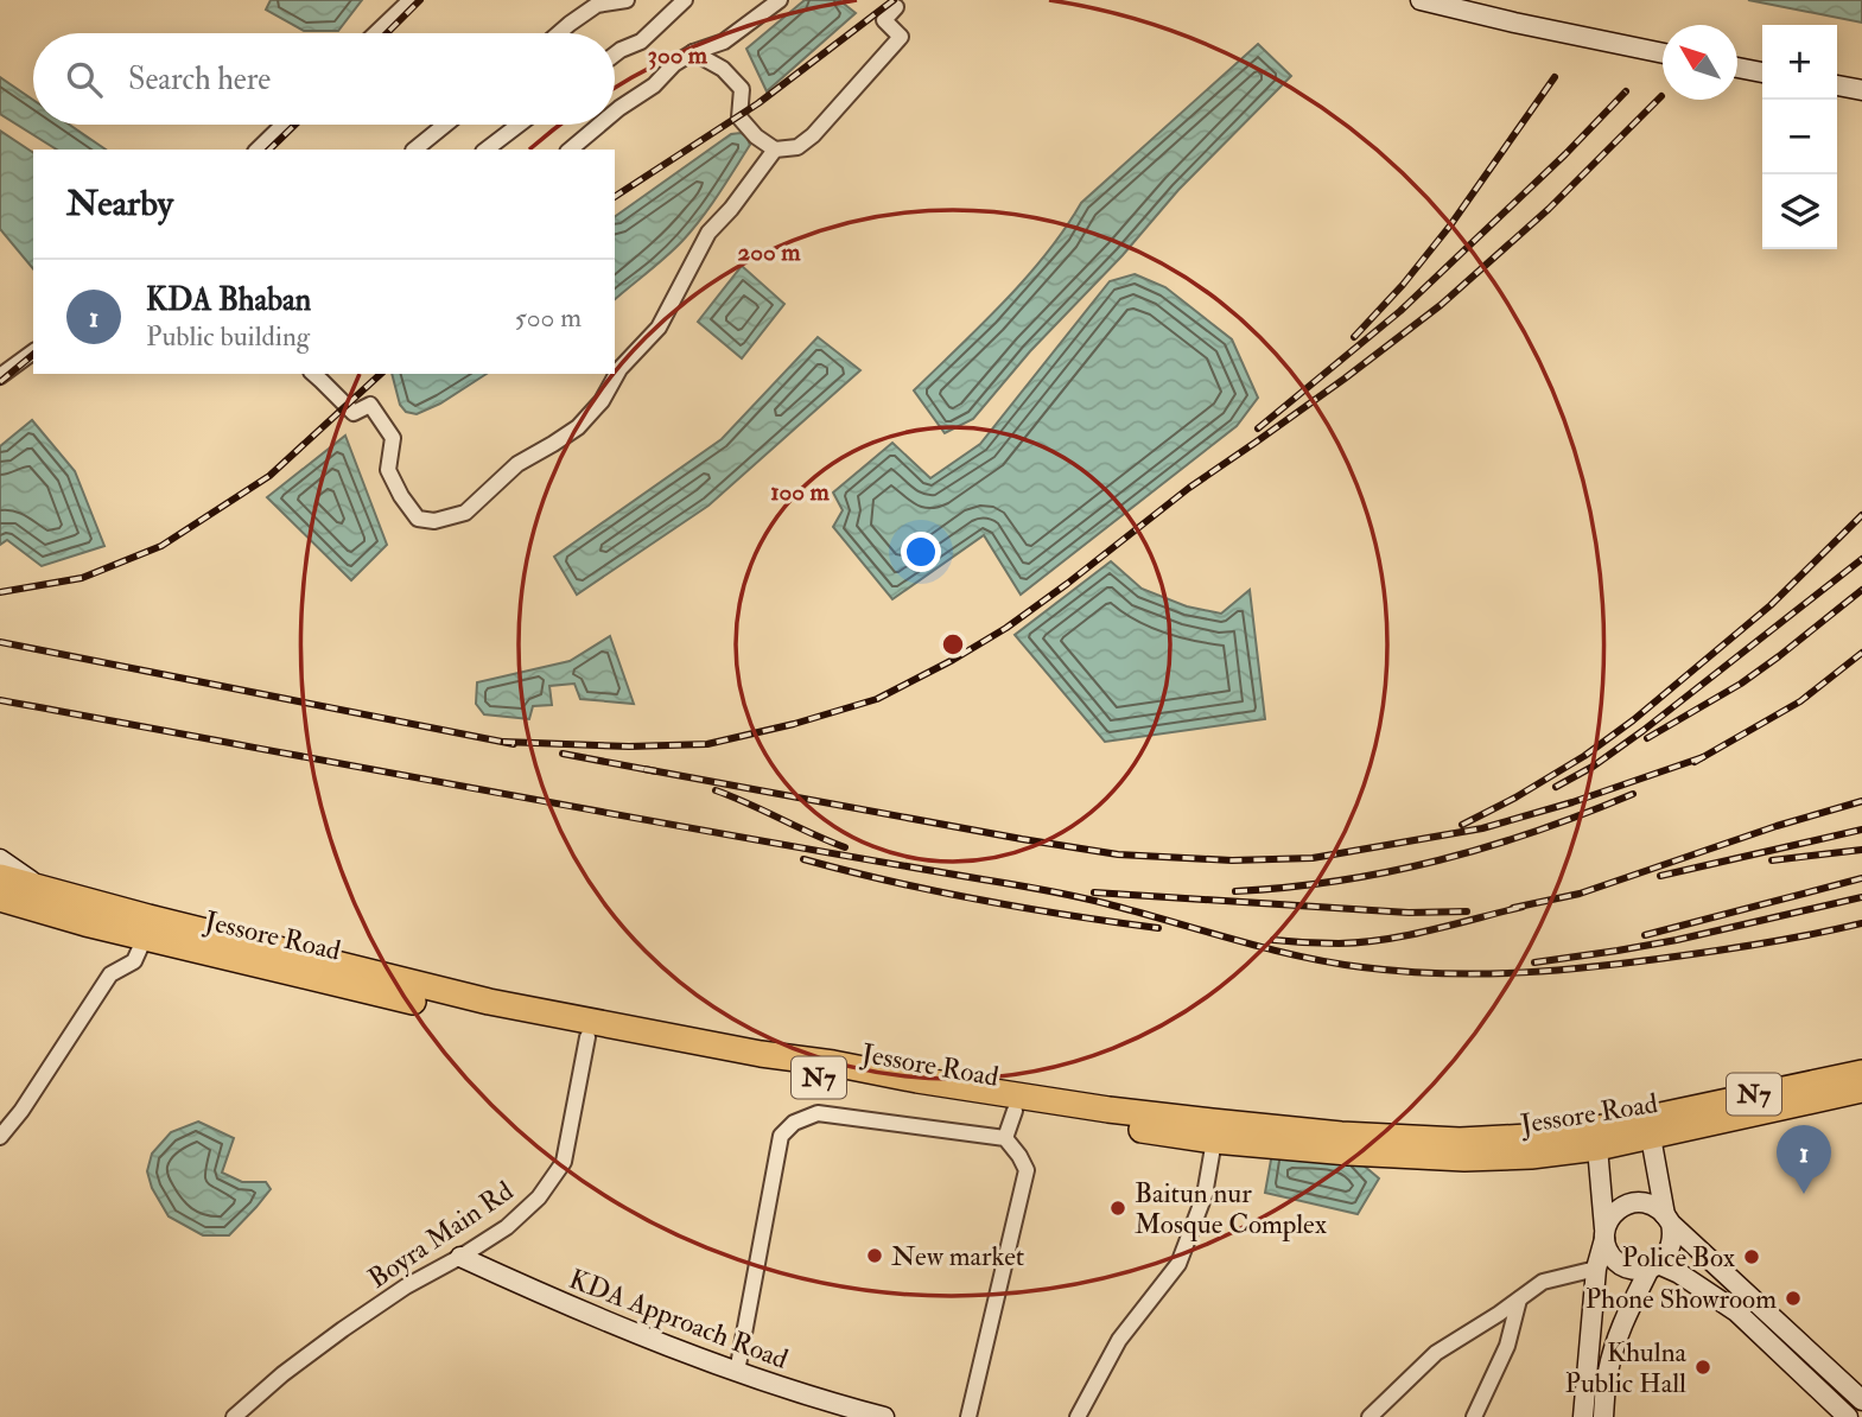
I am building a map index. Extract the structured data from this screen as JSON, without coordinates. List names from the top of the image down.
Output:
{
  "streets": {
    "highway": ["Jessore Road", "N7"],
    "main road": ["KDA Approach Road"],
    "street": ["Boyra Main Rd"]
  },
  "crossings": [
    ["Jessore Road", "N7"],
    ["Jessore Road", "Boyra Main Rd"],
    ["Boyra Main Rd", "KDA Approach Road"]
  ],
  "places": [
    "Baitun nur Mosque Complex",
    "New market",
    "Police Box",
    "Phone Showroom",
    "Khulna Public Hall"
  ],
  "north": "top left",
  "page": {
    "map_buttons": ["+", "−"],
    "search": "Search here",
    "heading": "Nearby",
    "list": [
      {
        "mark": "1",
        "name": "KDA Bhaban",
        "note": "Public building",
        "value": "500 m"
      }
    ],
    "pins": "1"
  },
  "rings": ["300 m", "200 m", "100 m"]
}
